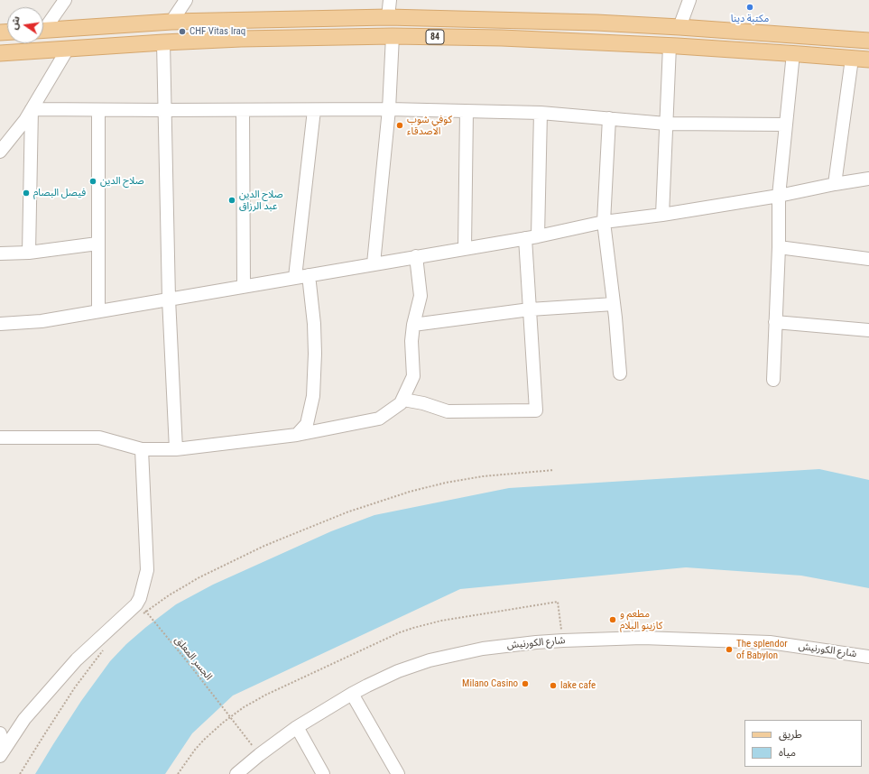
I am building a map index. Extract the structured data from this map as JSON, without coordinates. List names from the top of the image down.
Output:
{
  "streets": {
    "main road": ["84"],
    "street": ["شارع الكورنيش"],
    "path": ["الجسر المعلق"]
  },
  "crossings": [
    ["شارع الكورنيش", "الجسر المعلق"]
  ],
  "places": [
    "مكتبة دينا",
    "CHF Vitas Iraq",
    "كوفي شوب الاصدقاء",
    "صلاح الدين",
    "فيصل البصام",
    "صلاح الدين عبد الرزاق",
    "مطعم و كازينو البلام",
    "The splendor of Babylon",
    "Milano Casino",
    "lake cafe"
  ],
  "legend": ["طريق", "مياه"],
  "north": "left"
}
